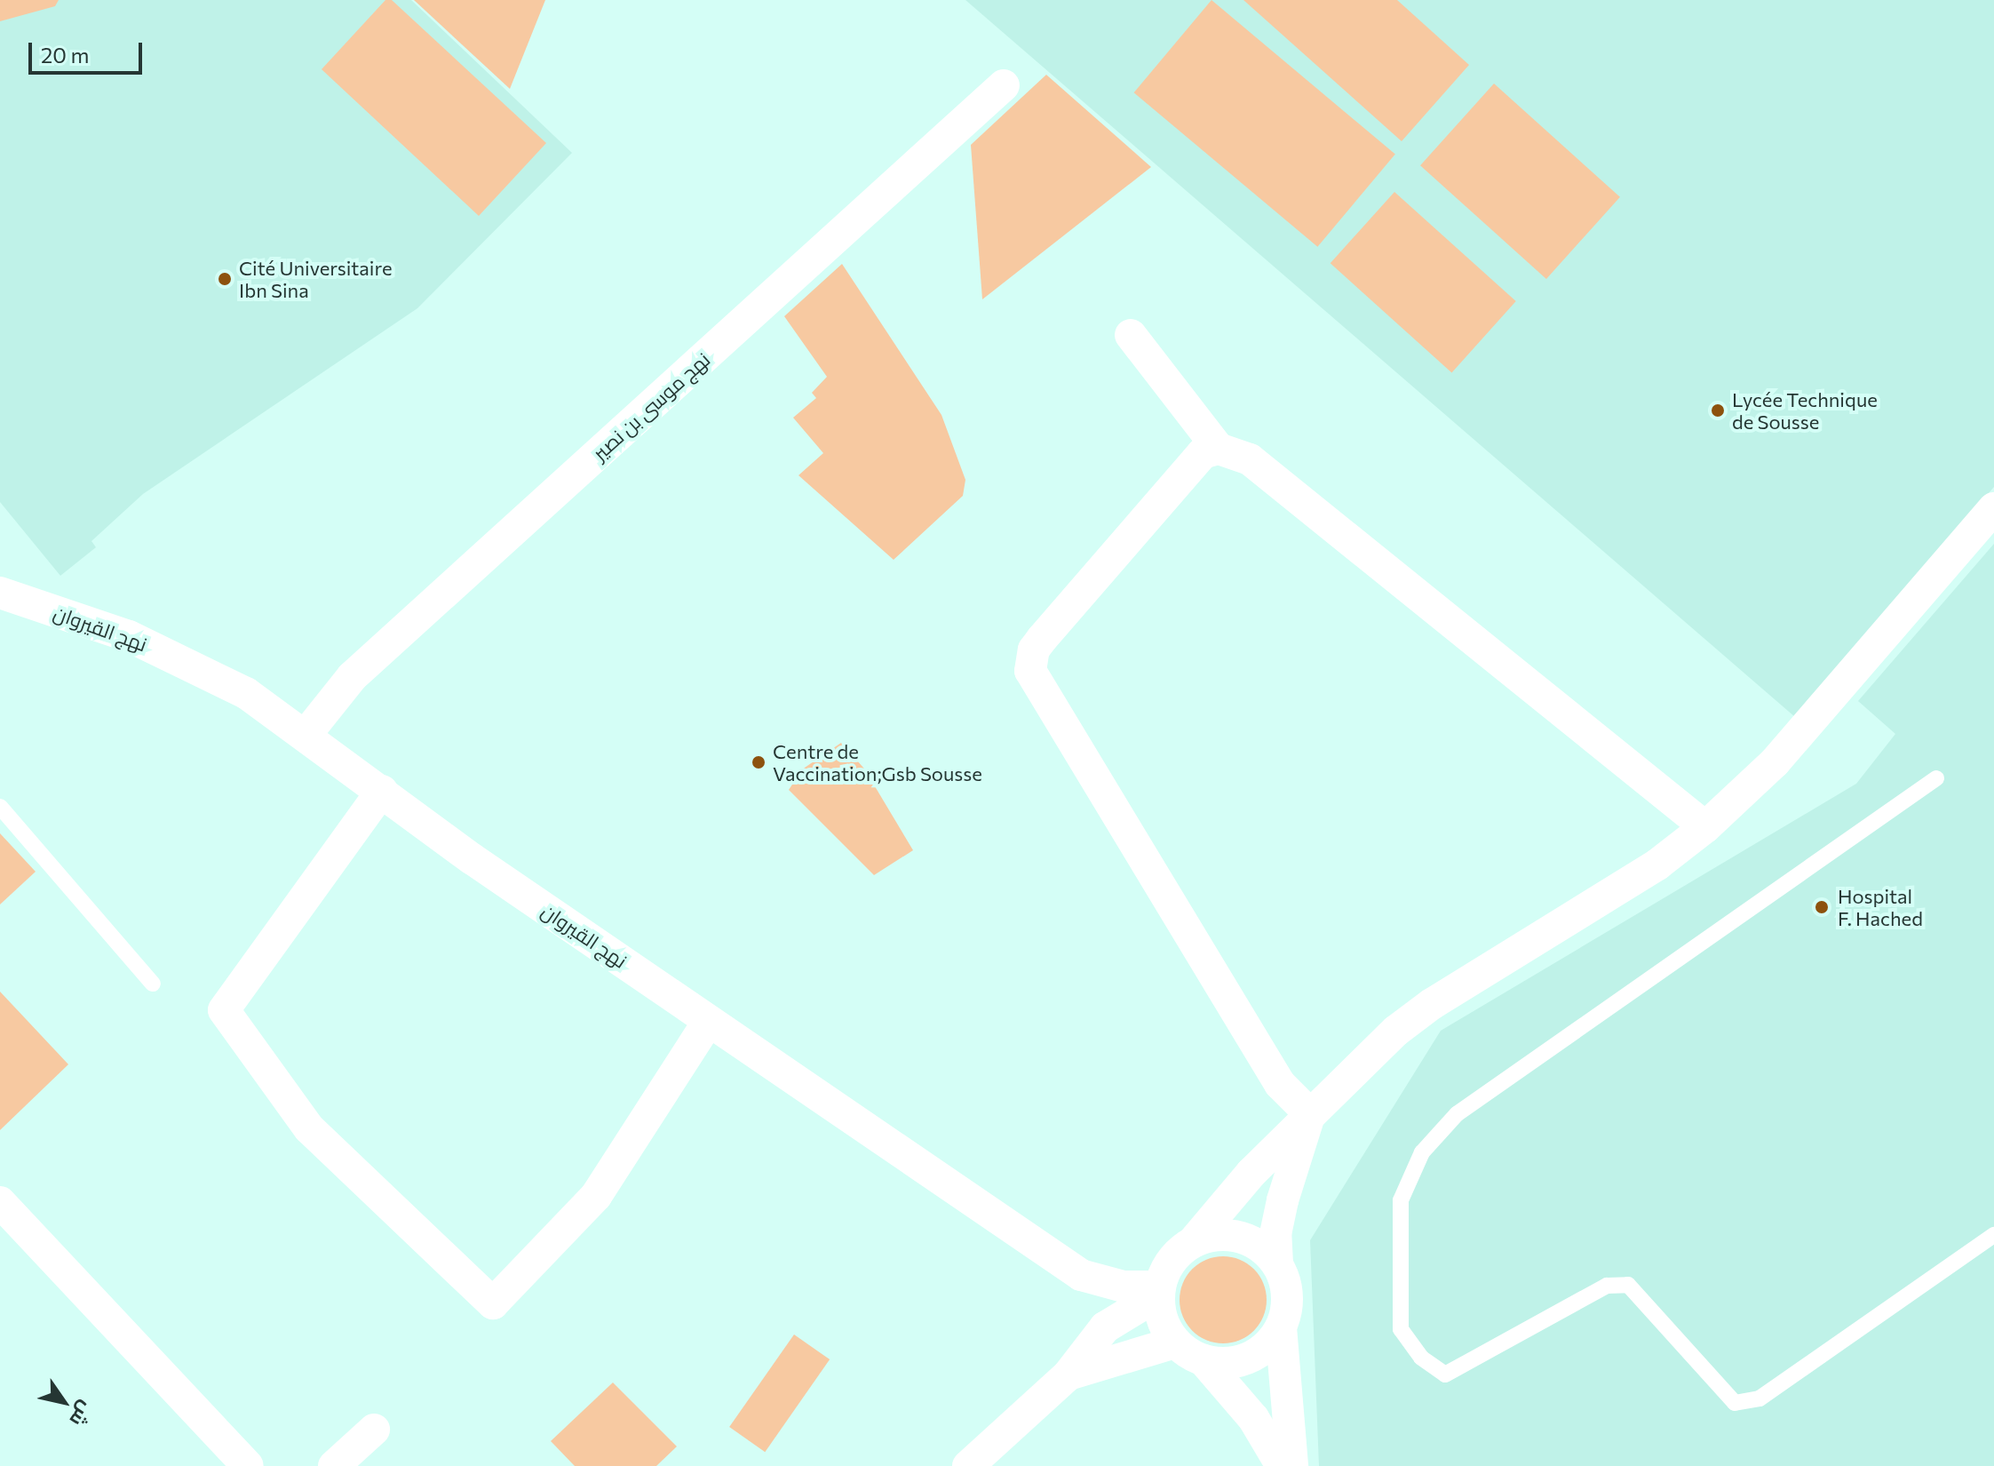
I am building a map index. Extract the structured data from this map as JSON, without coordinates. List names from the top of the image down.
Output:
{
  "streets": {
    "street": ["نهج موسى بن نصير", "نهج القيروان"]
  },
  "crossings": [
    ["نهج موسى بن نصير", "نهج القيروان"]
  ],
  "places": [
    "Cité Universitaire Ibn Sina",
    "Lycée Technique de Sousse",
    "Centre de Vaccination;Gsb Sousse",
    "Hospital F. Hached"
  ],
  "scale_bar": "20 m",
  "north": "bottom right"
}
